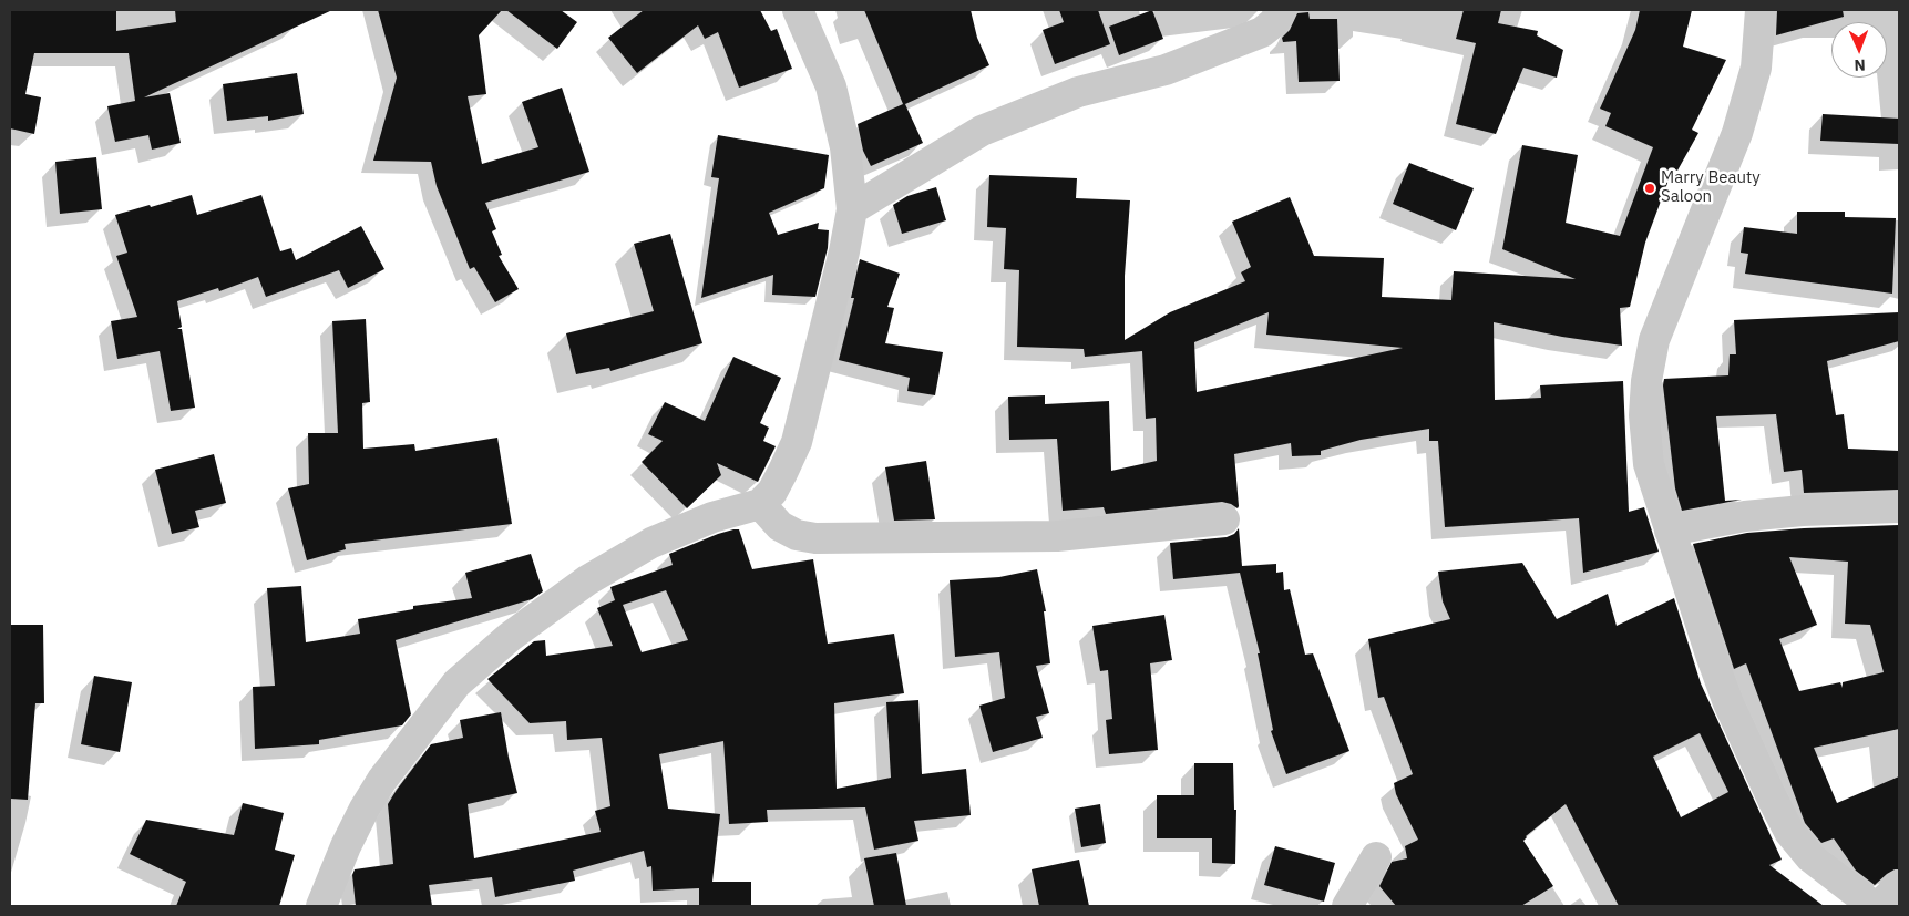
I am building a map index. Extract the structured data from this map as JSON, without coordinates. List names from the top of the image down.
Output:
{
  "places": ["Marry Beauty Saloon"],
  "north": "bottom"
}
